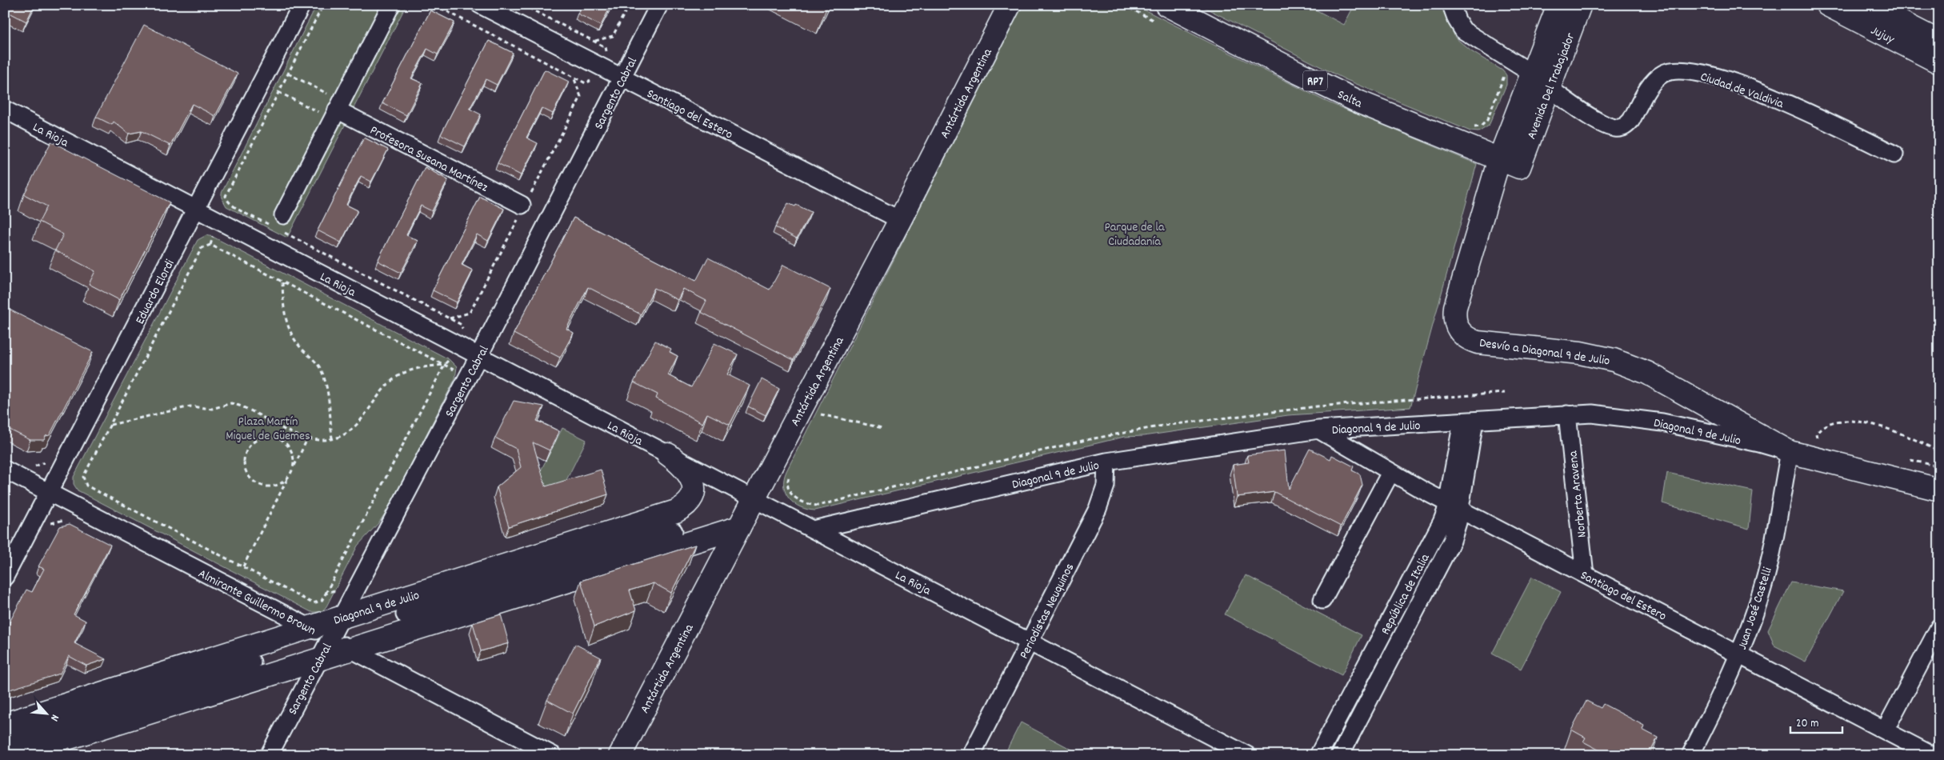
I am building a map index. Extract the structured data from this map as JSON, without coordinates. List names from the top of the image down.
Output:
{
  "streets": {
    "main road": [
      "Jujuy",
      "RP7",
      "Avenida Del Trabajador",
      "Antártida Argentina",
      "Salta",
      "Desvío a Diagonal 9 de Julio",
      "Diagonal 9 de Julio"
    ],
    "street": [
      "Ciudad de Valdivia",
      "Sargento Cabral",
      "Santiago del Estero",
      "La Rioja",
      "Profesora Susana Martínez",
      "Eduardo Elordi",
      "Norberta Aravena",
      "República de Italia",
      "Almirante Guillermo Brown",
      "Juan José Castelli",
      "Periodistas Neuquinos"
    ]
  },
  "crossings": [
    ["Avenida Del Trabajador", "Ciudad de Valdivia"],
    ["Avenida Del Trabajador", "Salta"],
    ["Avenida Del Trabajador", "Desvío a Diagonal 9 de Julio"],
    ["Sargento Cabral", "Santiago del Estero"],
    ["Sargento Cabral", "La Rioja"],
    ["Sargento Cabral", "Diagonal 9 de Julio"],
    ["Sargento Cabral", "Almirante Guillermo Brown"],
    ["Antártida Argentina", "Santiago del Estero"],
    ["Antártida Argentina", "La Rioja"],
    ["Antártida Argentina", "Diagonal 9 de Julio"],
    ["Salta", "Desvío a Diagonal 9 de Julio"],
    ["Santiago del Estero", "Diagonal 9 de Julio"],
    ["Santiago del Estero", "Norberta Aravena"],
    ["Santiago del Estero", "República de Italia"],
    ["Santiago del Estero", "Juan José Castelli"],
    ["La Rioja", "Eduardo Elordi"],
    ["La Rioja", "Diagonal 9 de Julio"],
    ["La Rioja", "Periodistas Neuquinos"],
    ["Eduardo Elordi", "Almirante Guillermo Brown"],
    ["Desvío a Diagonal 9 de Julio", "Diagonal 9 de Julio"],
    ["Desvío a Diagonal 9 de Julio", "Juan José Castelli"],
    ["Diagonal 9 de Julio", "Norberta Aravena"],
    ["Diagonal 9 de Julio", "República de Italia"],
    ["Diagonal 9 de Julio", "Almirante Guillermo Brown"],
    ["Diagonal 9 de Julio", "Juan José Castelli"],
    ["Diagonal 9 de Julio", "Periodistas Neuquinos"]
  ],
  "parks": ["Parque de la Ciudadanía", "Plaza Martín Miguel de Güemes"],
  "scale_bar": "20 m",
  "north": "bottom right"
}
